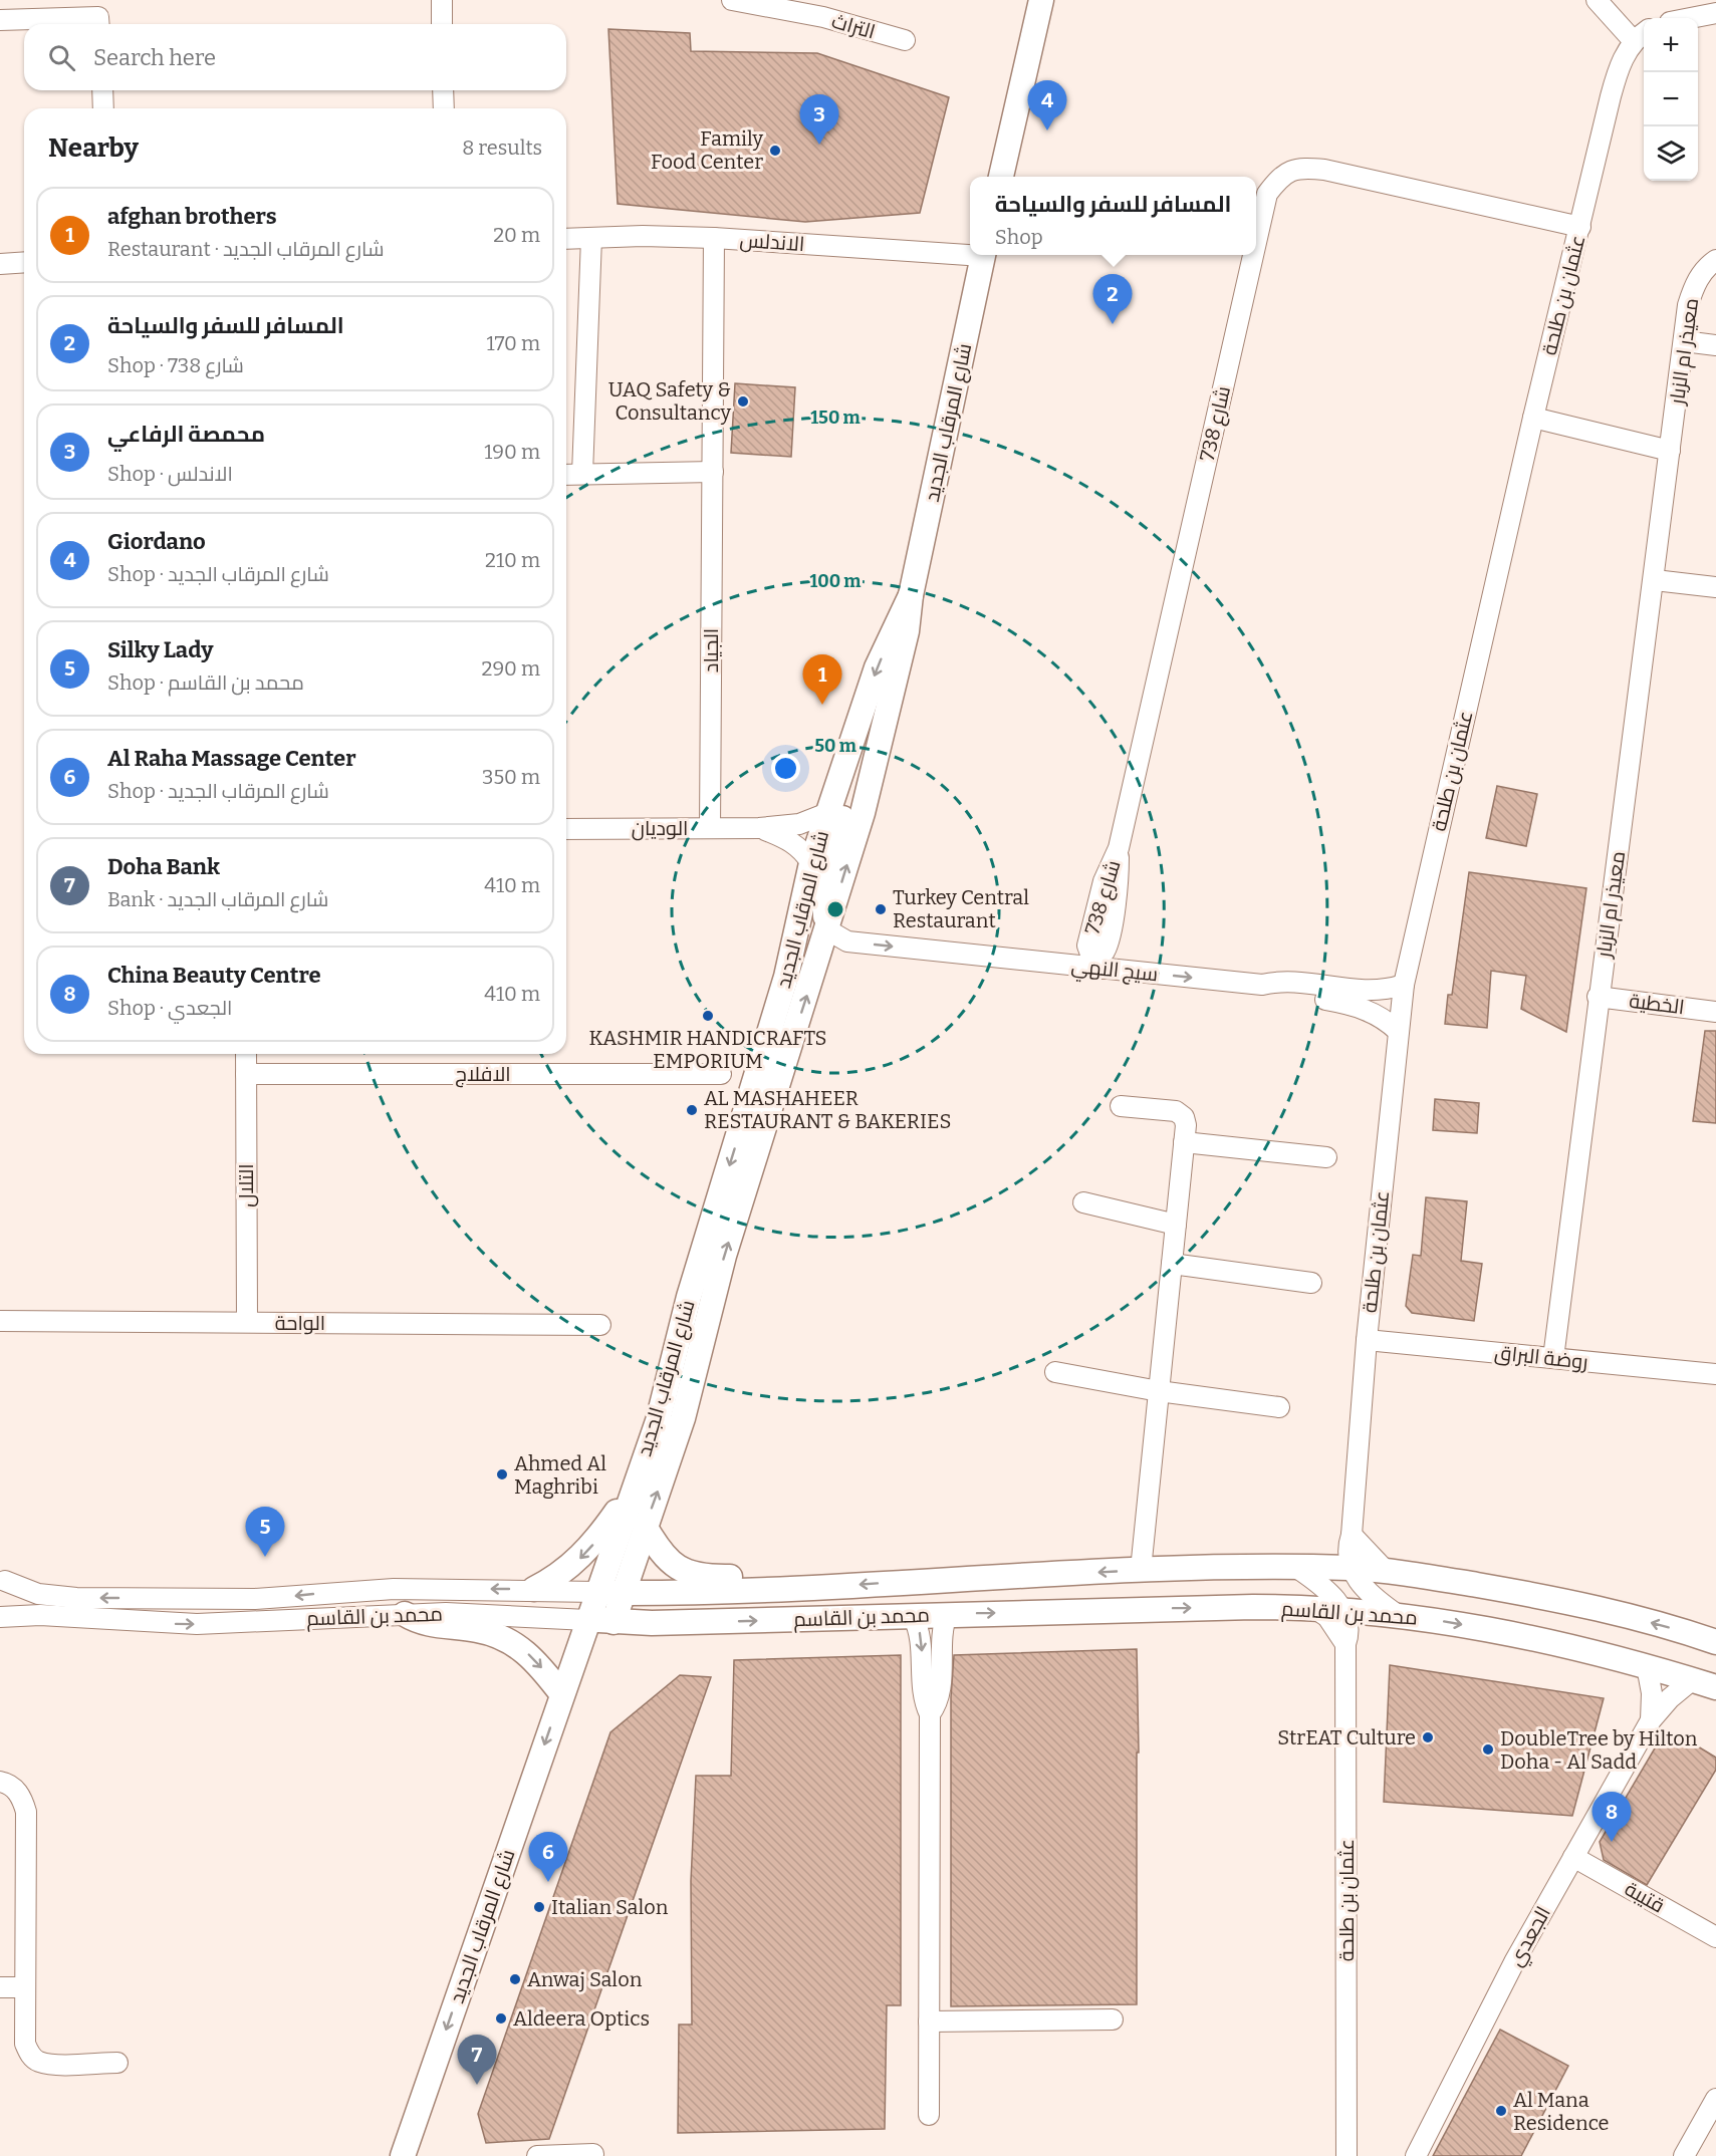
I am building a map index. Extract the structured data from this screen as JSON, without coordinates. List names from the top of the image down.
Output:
{
  "streets": {
    "street": [
      "التراث",
      "الاندلس",
      "عثمان بن طلحة",
      "معيذر ام الزبار",
      "شارع المرقاب الجديد",
      "شارع 738",
      "الجياد",
      "الوديان",
      "سيج النهي",
      "الخطية",
      "الافلاج",
      "التلال",
      "الواحة",
      "روضة البراق",
      "محمد بن القاسم",
      "قتيبة",
      "الجعدي"
    ]
  },
  "crossings": [
    ["الاندلس", "الجياد"],
    ["عثمان بن طلحة", "شارع 738"],
    ["عثمان بن طلحة", "سيج النهي"],
    ["عثمان بن طلحة", "روضة البراق"],
    ["عثمان بن طلحة", "محمد بن القاسم"],
    ["معيذر ام الزبار", "الخطية"],
    ["معيذر ام الزبار", "روضة البراق"],
    ["شارع المرقاب الجديد", "الوديان"],
    ["شارع المرقاب الجديد", "سيج النهي"],
    ["شارع المرقاب الجديد", "محمد بن القاسم"],
    ["شارع 738", "سيج النهي"],
    ["الجياد", "الوديان"],
    ["الافلاج", "التلال"],
    ["التلال", "الواحة"],
    ["محمد بن القاسم", "الجعدي"],
    ["قتيبة", "الجعدي"]
  ],
  "one_way": ["سيج النهي"],
  "places": [
    "Family Food Center",
    "UAQ Safety & Consultancy",
    "Turkey Central Restaurant",
    "KASHMIR HANDICRAFTS EMPORIUM",
    "AL MASHAHEER RESTAURANT & BAKERIES",
    "Ahmed Al Maghribi",
    "StrEAT Culture",
    "DoubleTree by Hilton Doha - Al Sadd",
    "Italian Salon",
    "Anwaj Salon",
    "Aldeera Optics",
    "Al Mana Residence"
  ],
  "page": {
    "map_buttons": ["+", "−"],
    "search": "Search here",
    "pins": [
      "4",
      "3",
      "2",
      "1",
      "5",
      "8",
      "6",
      "7"
    ],
    "heading": ["Nearby", "8 results"],
    "popup": ["المسافر للسفر والسياحة", "Shop"],
    "list": [
      {
        "mark": "1",
        "name": "afghan brothers",
        "note": "Restaurant · شارع المرقاب الجديد",
        "value": "20 m"
      },
      {
        "mark": "2",
        "name": "المسافر للسفر والسياحة",
        "note": "Shop · شارع 738",
        "value": "170 m"
      },
      {
        "mark": "3",
        "name": "محمصة الرفاعي",
        "note": "Shop · الاندلس",
        "value": "190 m"
      },
      {
        "mark": "4",
        "name": "Giordano",
        "note": "Shop · شارع المرقاب الجديد",
        "value": "210 m"
      },
      {
        "mark": "5",
        "name": "Silky Lady",
        "note": "Shop · محمد بن القاسم",
        "value": "290 m"
      },
      {
        "mark": "6",
        "name": "Al Raha Massage Center",
        "note": "Shop · شارع المرقاب الجديد",
        "value": "350 m"
      },
      {
        "mark": "7",
        "name": "Doha Bank",
        "note": "Bank · شارع المرقاب الجديد",
        "value": "410 m"
      },
      {
        "mark": "8",
        "name": "China Beauty Centre",
        "note": "Shop · الجعدي",
        "value": "410 m"
      }
    ]
  },
  "rings": ["150 m", "100 m", "50 m"]
}
